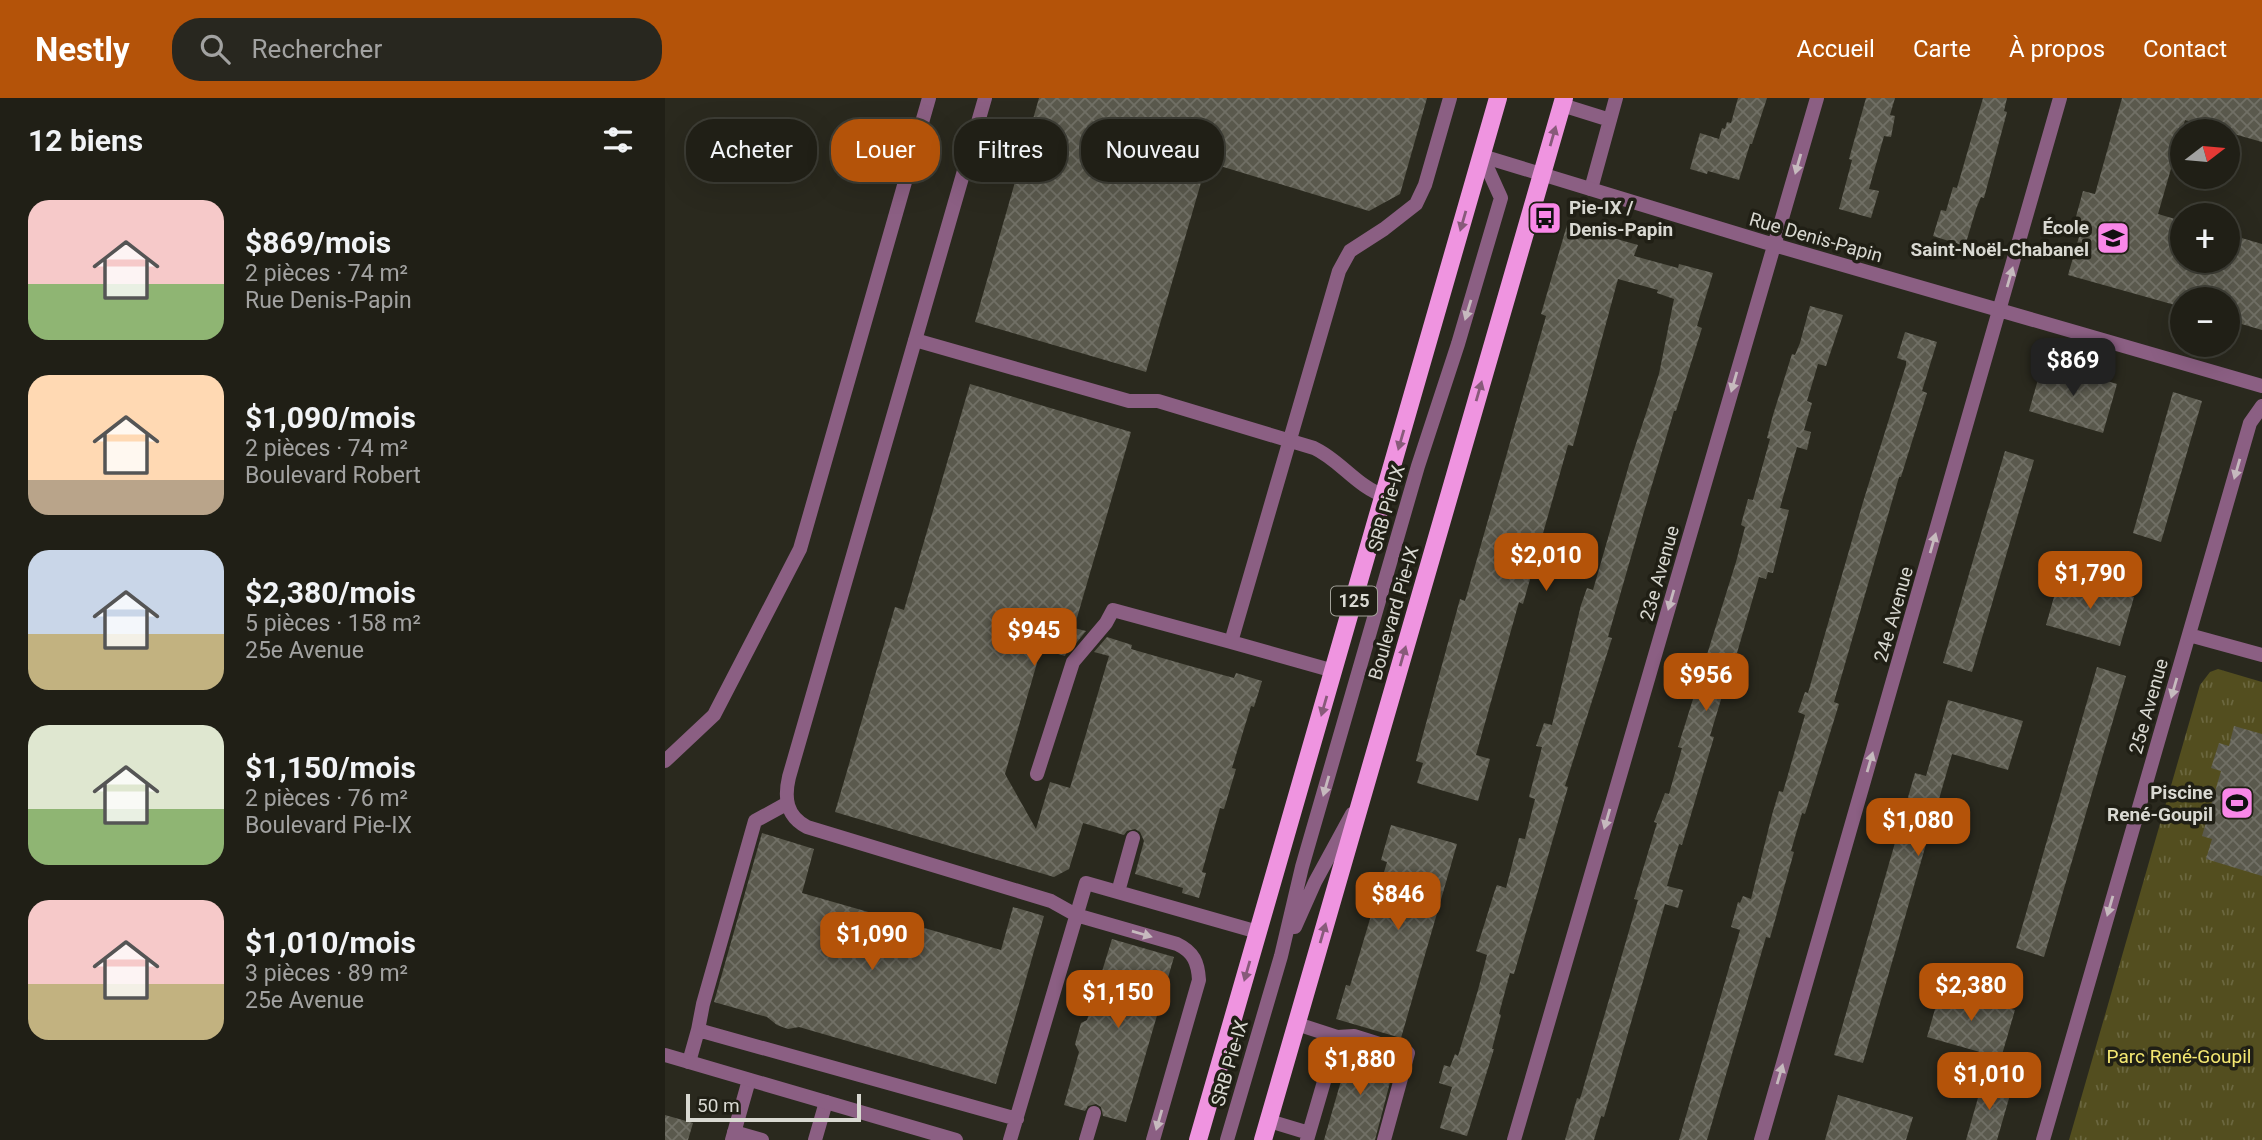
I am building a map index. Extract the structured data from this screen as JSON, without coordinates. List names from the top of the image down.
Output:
{
  "streets": {
    "main road": ["125", "Boulevard Pie-IX"],
    "street": [
      "Rue Denis-Papin",
      "SRB Pie-IX",
      "23e Avenue",
      "24e Avenue",
      "25e Avenue"
    ]
  },
  "crossings": [
    ["Rue Denis-Papin", "SRB Pie-IX"],
    ["Rue Denis-Papin", "23e Avenue"],
    ["Rue Denis-Papin", "Boulevard Pie-IX"],
    ["Rue Denis-Papin", "24e Avenue"],
    ["SRB Pie-IX", "Boulevard Pie-IX"]
  ],
  "one_way": ["23e Avenue", "24e Avenue", "25e Avenue"],
  "parks": ["Parc René-Goupil"],
  "places": {
    "bus stop": ["Pie-IX / Denis-Papin"],
    "school or university": ["École Saint-Noël-Chabanel"],
    "sports": ["Piscine René-Goupil"]
  },
  "scale_bar": "50 m",
  "north": "right",
  "page": {
    "header": "Nestly",
    "search": "Rechercher",
    "nav": [
      "Accueil",
      "Carte",
      "À propos",
      "Contact"
    ],
    "heading": "12 biens",
    "map_buttons": ["+", "−"],
    "chip": [
      "Acheter",
      "Louer",
      "Filtres",
      "Nouveau"
    ],
    "list": [
      {
        "name": "$869/mois",
        "note": "2 pièces · 74 m² · Rue Denis-Papin"
      },
      {
        "name": "$1,090/mois",
        "note": "2 pièces · 74 m² · Boulevard Robert"
      },
      {
        "name": "$2,380/mois",
        "note": "5 pièces · 158 m² · 25e Avenue"
      },
      {
        "name": "$1,150/mois",
        "note": "2 pièces · 76 m² · Boulevard Pie-IX"
      },
      {
        "name": "$1,010/mois",
        "note": "3 pièces · 89 m² · 25e Avenue"
      }
    ],
    "price": [
      "$869",
      "$2,010",
      "$1,790",
      "$945",
      "$956",
      "$1,080",
      "$846",
      "$1,090",
      "$2,380",
      "$1,150",
      "$1,880",
      "$1,010"
    ],
    "scale": "50 m"
  }
}
